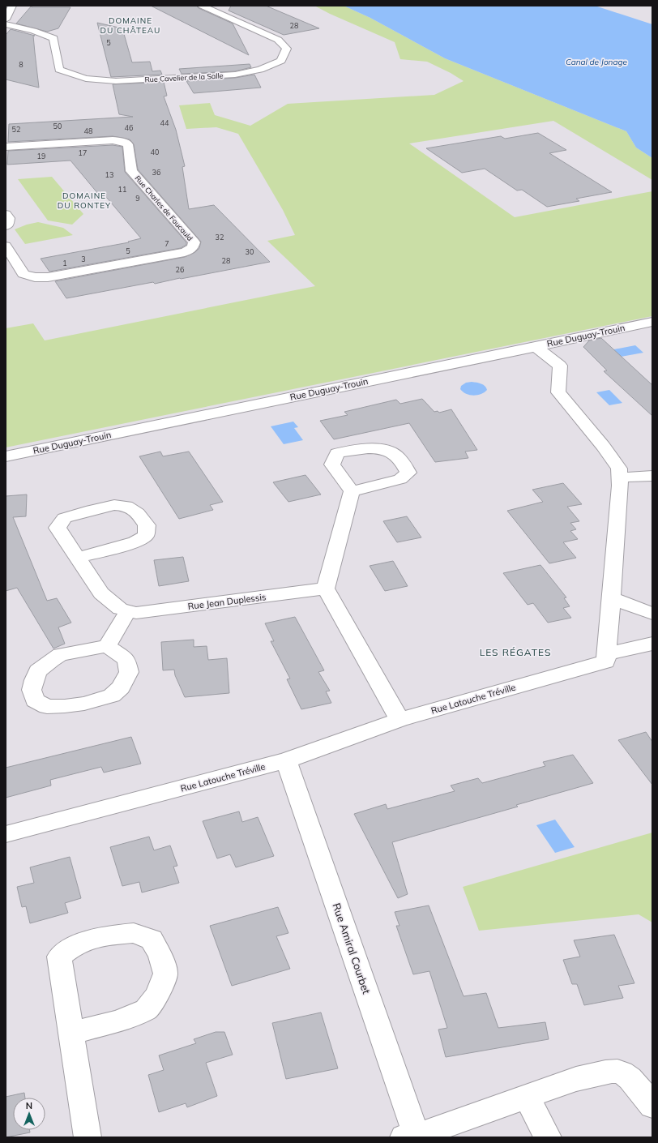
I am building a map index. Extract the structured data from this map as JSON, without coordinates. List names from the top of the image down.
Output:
{
  "streets": {
    "street": [
      "Rue Cavelier de la Salle",
      "Rue Charles de Foucauld",
      "Rue Duguay-Trouin",
      "Rue Jean Duplessis",
      "Rue Latouche Tréville",
      "Rue Amiral Courbet"
    ]
  },
  "crossings": [
    ["Rue Latouche Tréville", "Rue Amiral Courbet"]
  ],
  "districts": ["DOMAINE DU CHÂTEAU", "DOMAINE DU RONTEY", "LES RÉGATES"],
  "water": ["Canal de Jonage"],
  "house_numbers": [
    "28",
    "5",
    "8",
    "44",
    "50",
    "46",
    "52",
    "48",
    "40",
    "17",
    "19",
    "36",
    "13",
    "11",
    "9",
    "32",
    "7",
    "5",
    "30",
    "3",
    "28",
    "1",
    "26"
  ],
  "north": "top"
}
